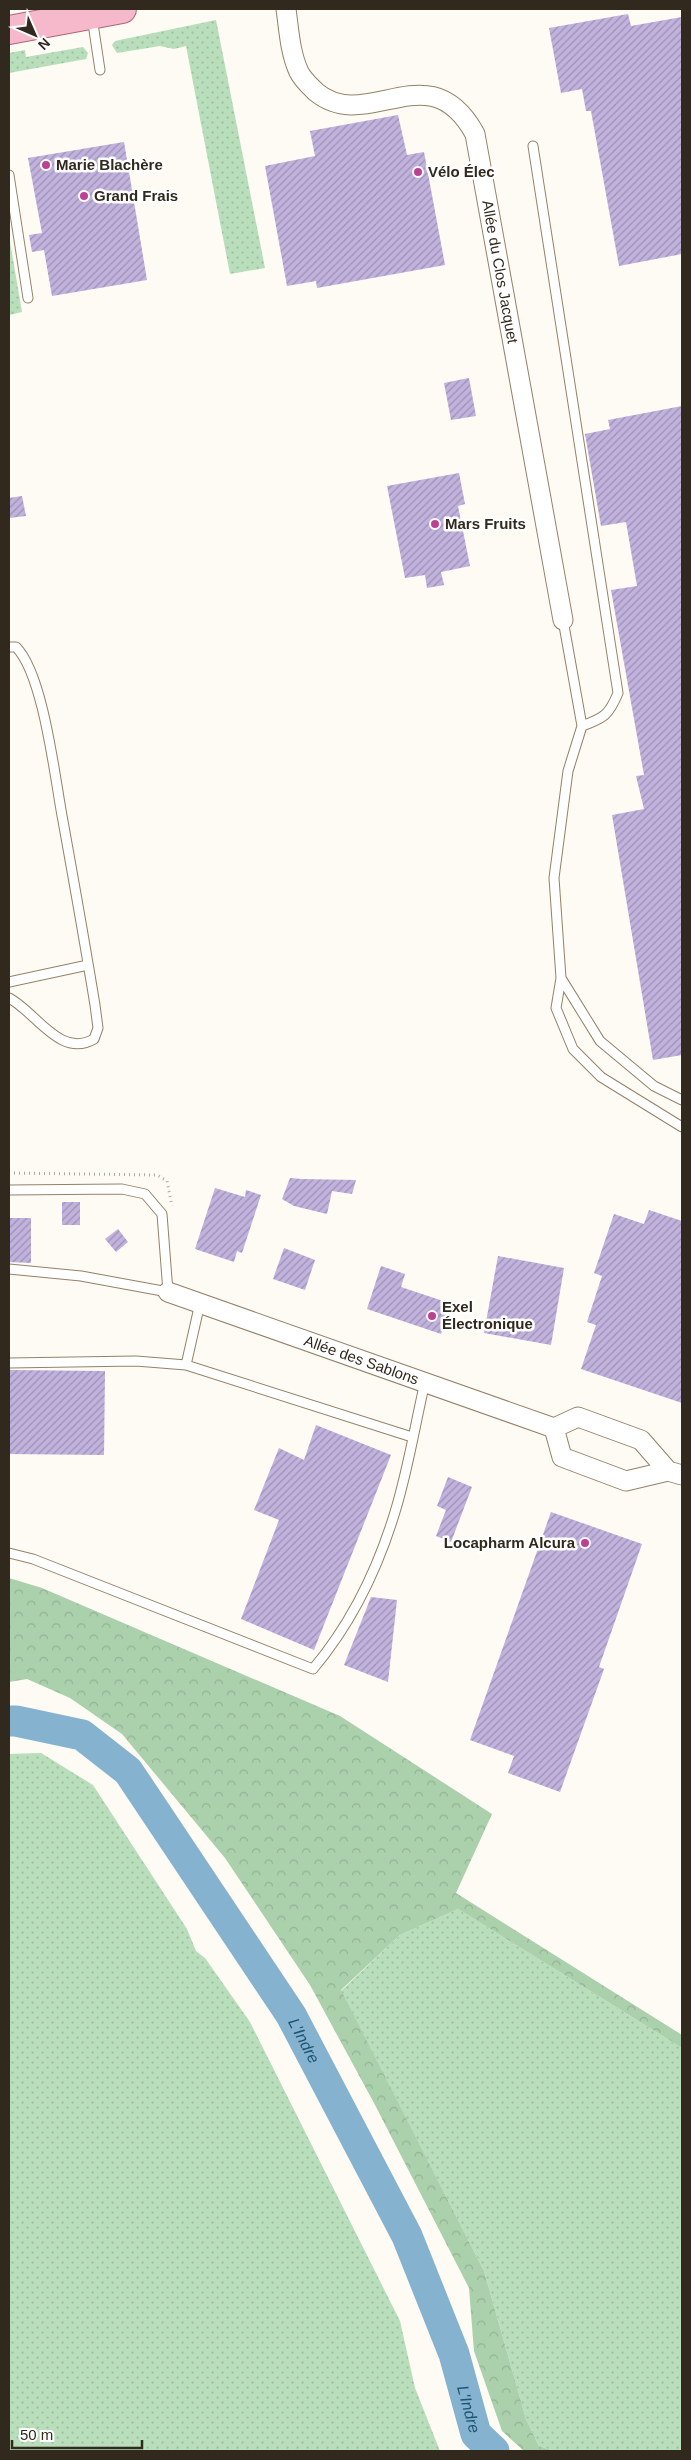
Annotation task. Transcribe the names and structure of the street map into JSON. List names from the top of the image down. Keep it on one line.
{"streets":{"street":["Allée du Clos Jacquet","Allée des Sablons"]},"water":["L'Indre"],"places":["Marie Blachère","Vélo Élec","Grand Frais","Mars Fruits","Exel Électronique","Locapharm Alcura"],"scale_bar":"50 m","north":"bottom right"}
